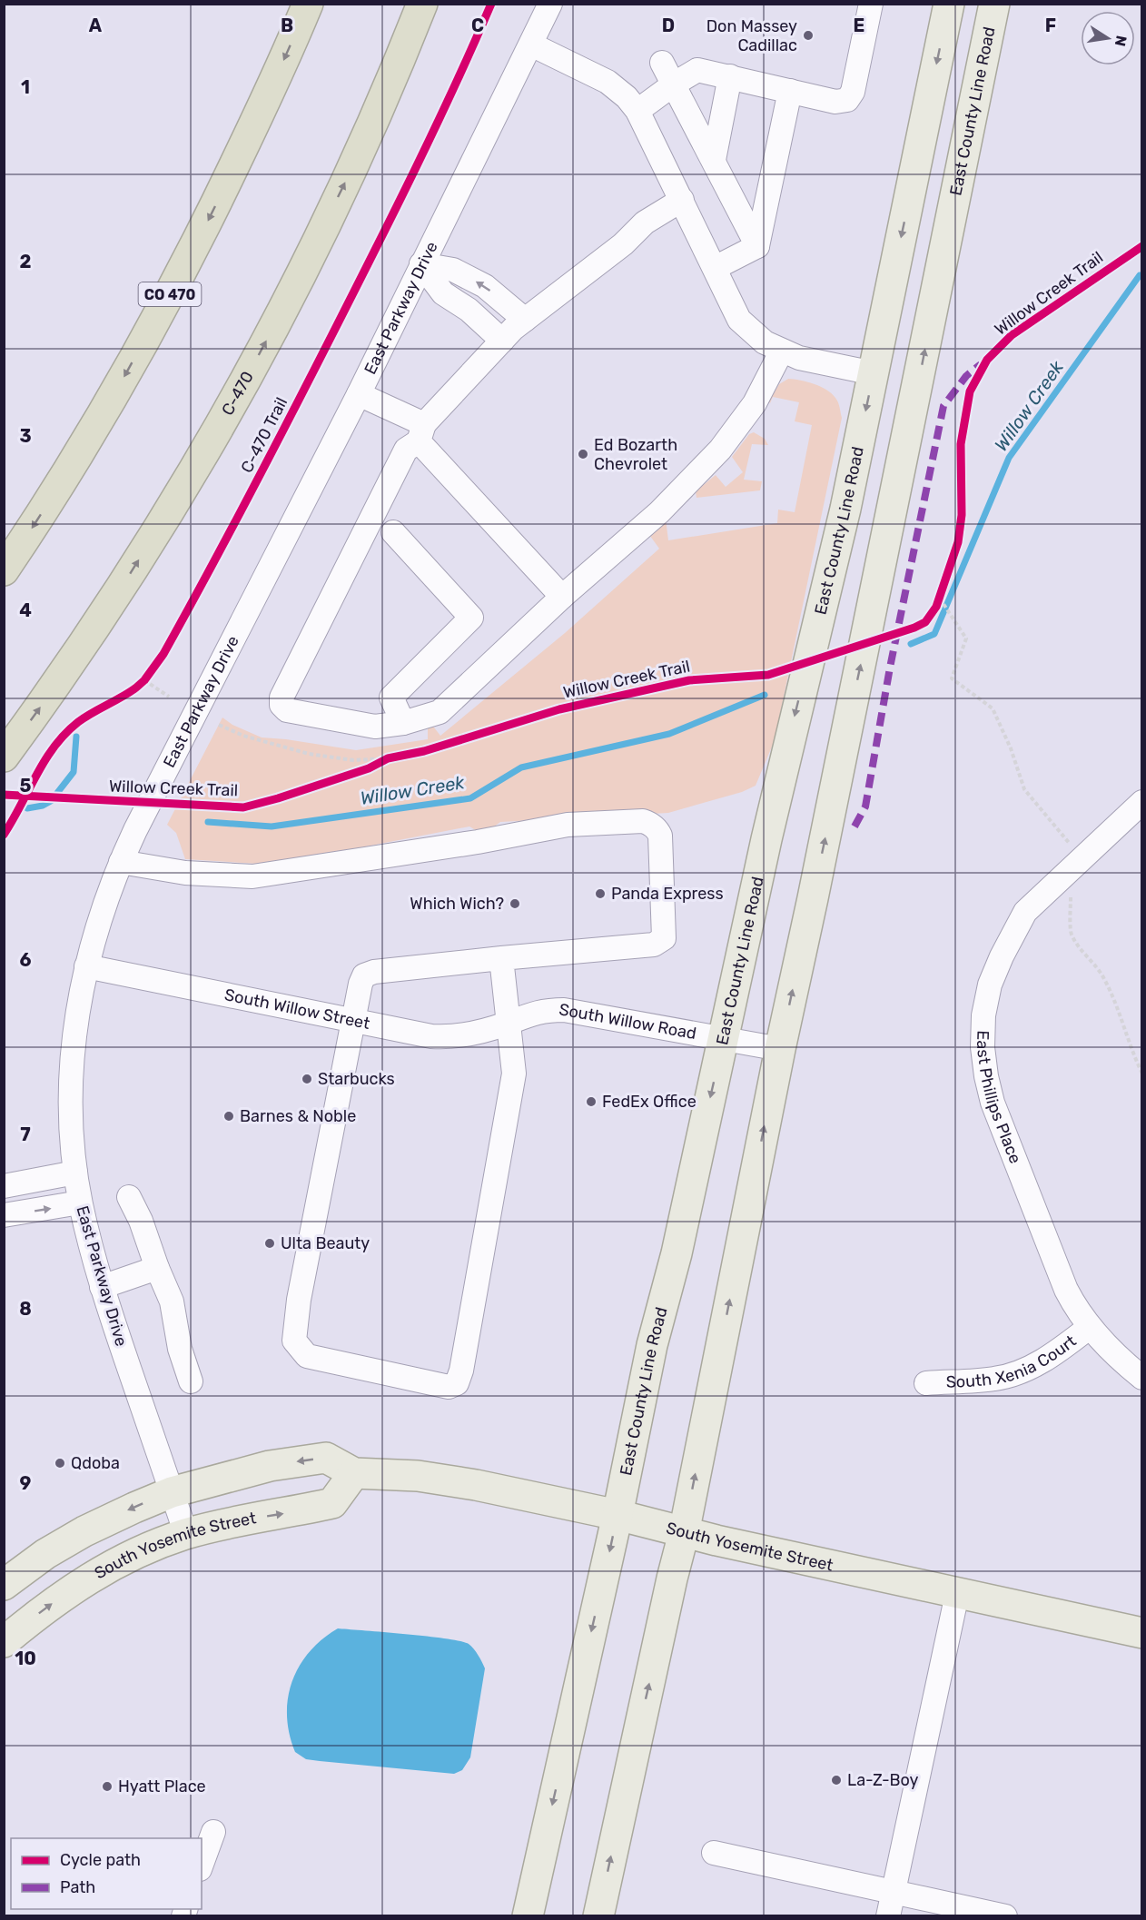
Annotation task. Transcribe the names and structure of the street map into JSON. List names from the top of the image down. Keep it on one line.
{"streets":{"highway":["CO 470","C-470"],"main road":["East County Line Road","South Yosemite Street"],"street":["East Parkway Drive","South Willow Street","South Willow Road","East Phillips Place","South Xenia Court"],"cycle path":["Willow Creek Trail","C-470 Trail"]},"crossings":[["East County Line Road","South Willow Road"],["East County Line Road","South Yosemite Street"],["East Parkway Drive","South Willow Street"],["East Parkway Drive","South Yosemite Street"],["South Willow Street","South Willow Road"],["East Phillips Place","South Xenia Court"]],"water":["Willow Creek"],"places":["Don Massey Cadillac","Ed Bozarth Chevrolet","Panda Express","Which Wich?","Starbucks","FedEx Office","Barnes & Noble","Ulta Beauty","Qdoba","La-Z-Boy","Hyatt Place"],"legend":["Cycle path","Path"],"north":"right","grid":{"columns":["A","B","C","D","E","F"],"rows":["1","2","3","4","5","6","7","8","9","10"]}}
